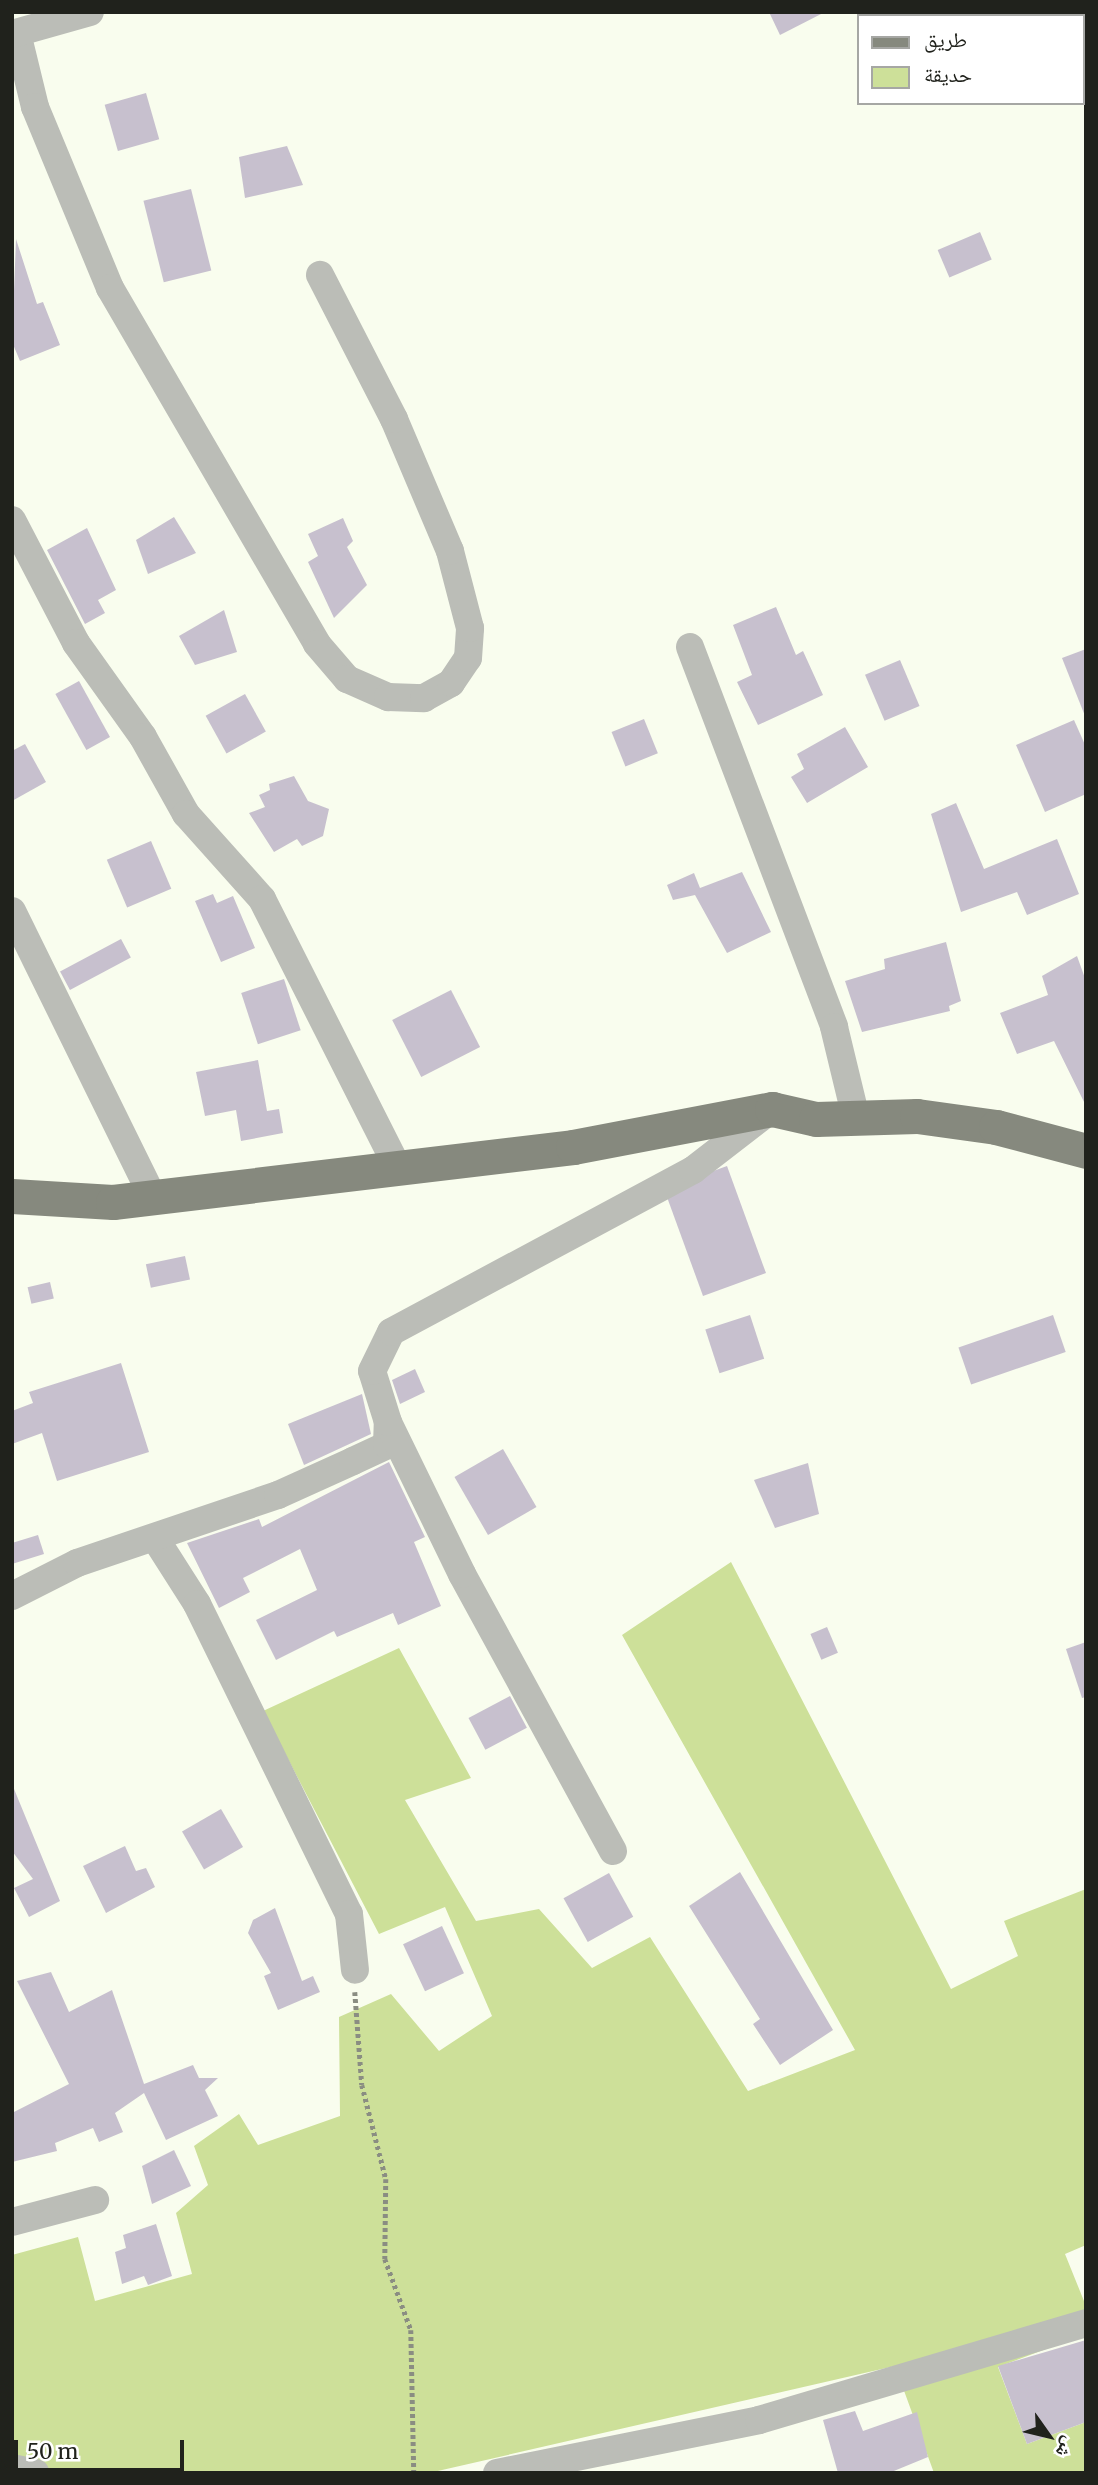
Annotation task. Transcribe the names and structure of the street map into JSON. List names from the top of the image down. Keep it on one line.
{"legend":["طريق","حديقة"],"scale_bar":"50 m","north":"bottom right"}
